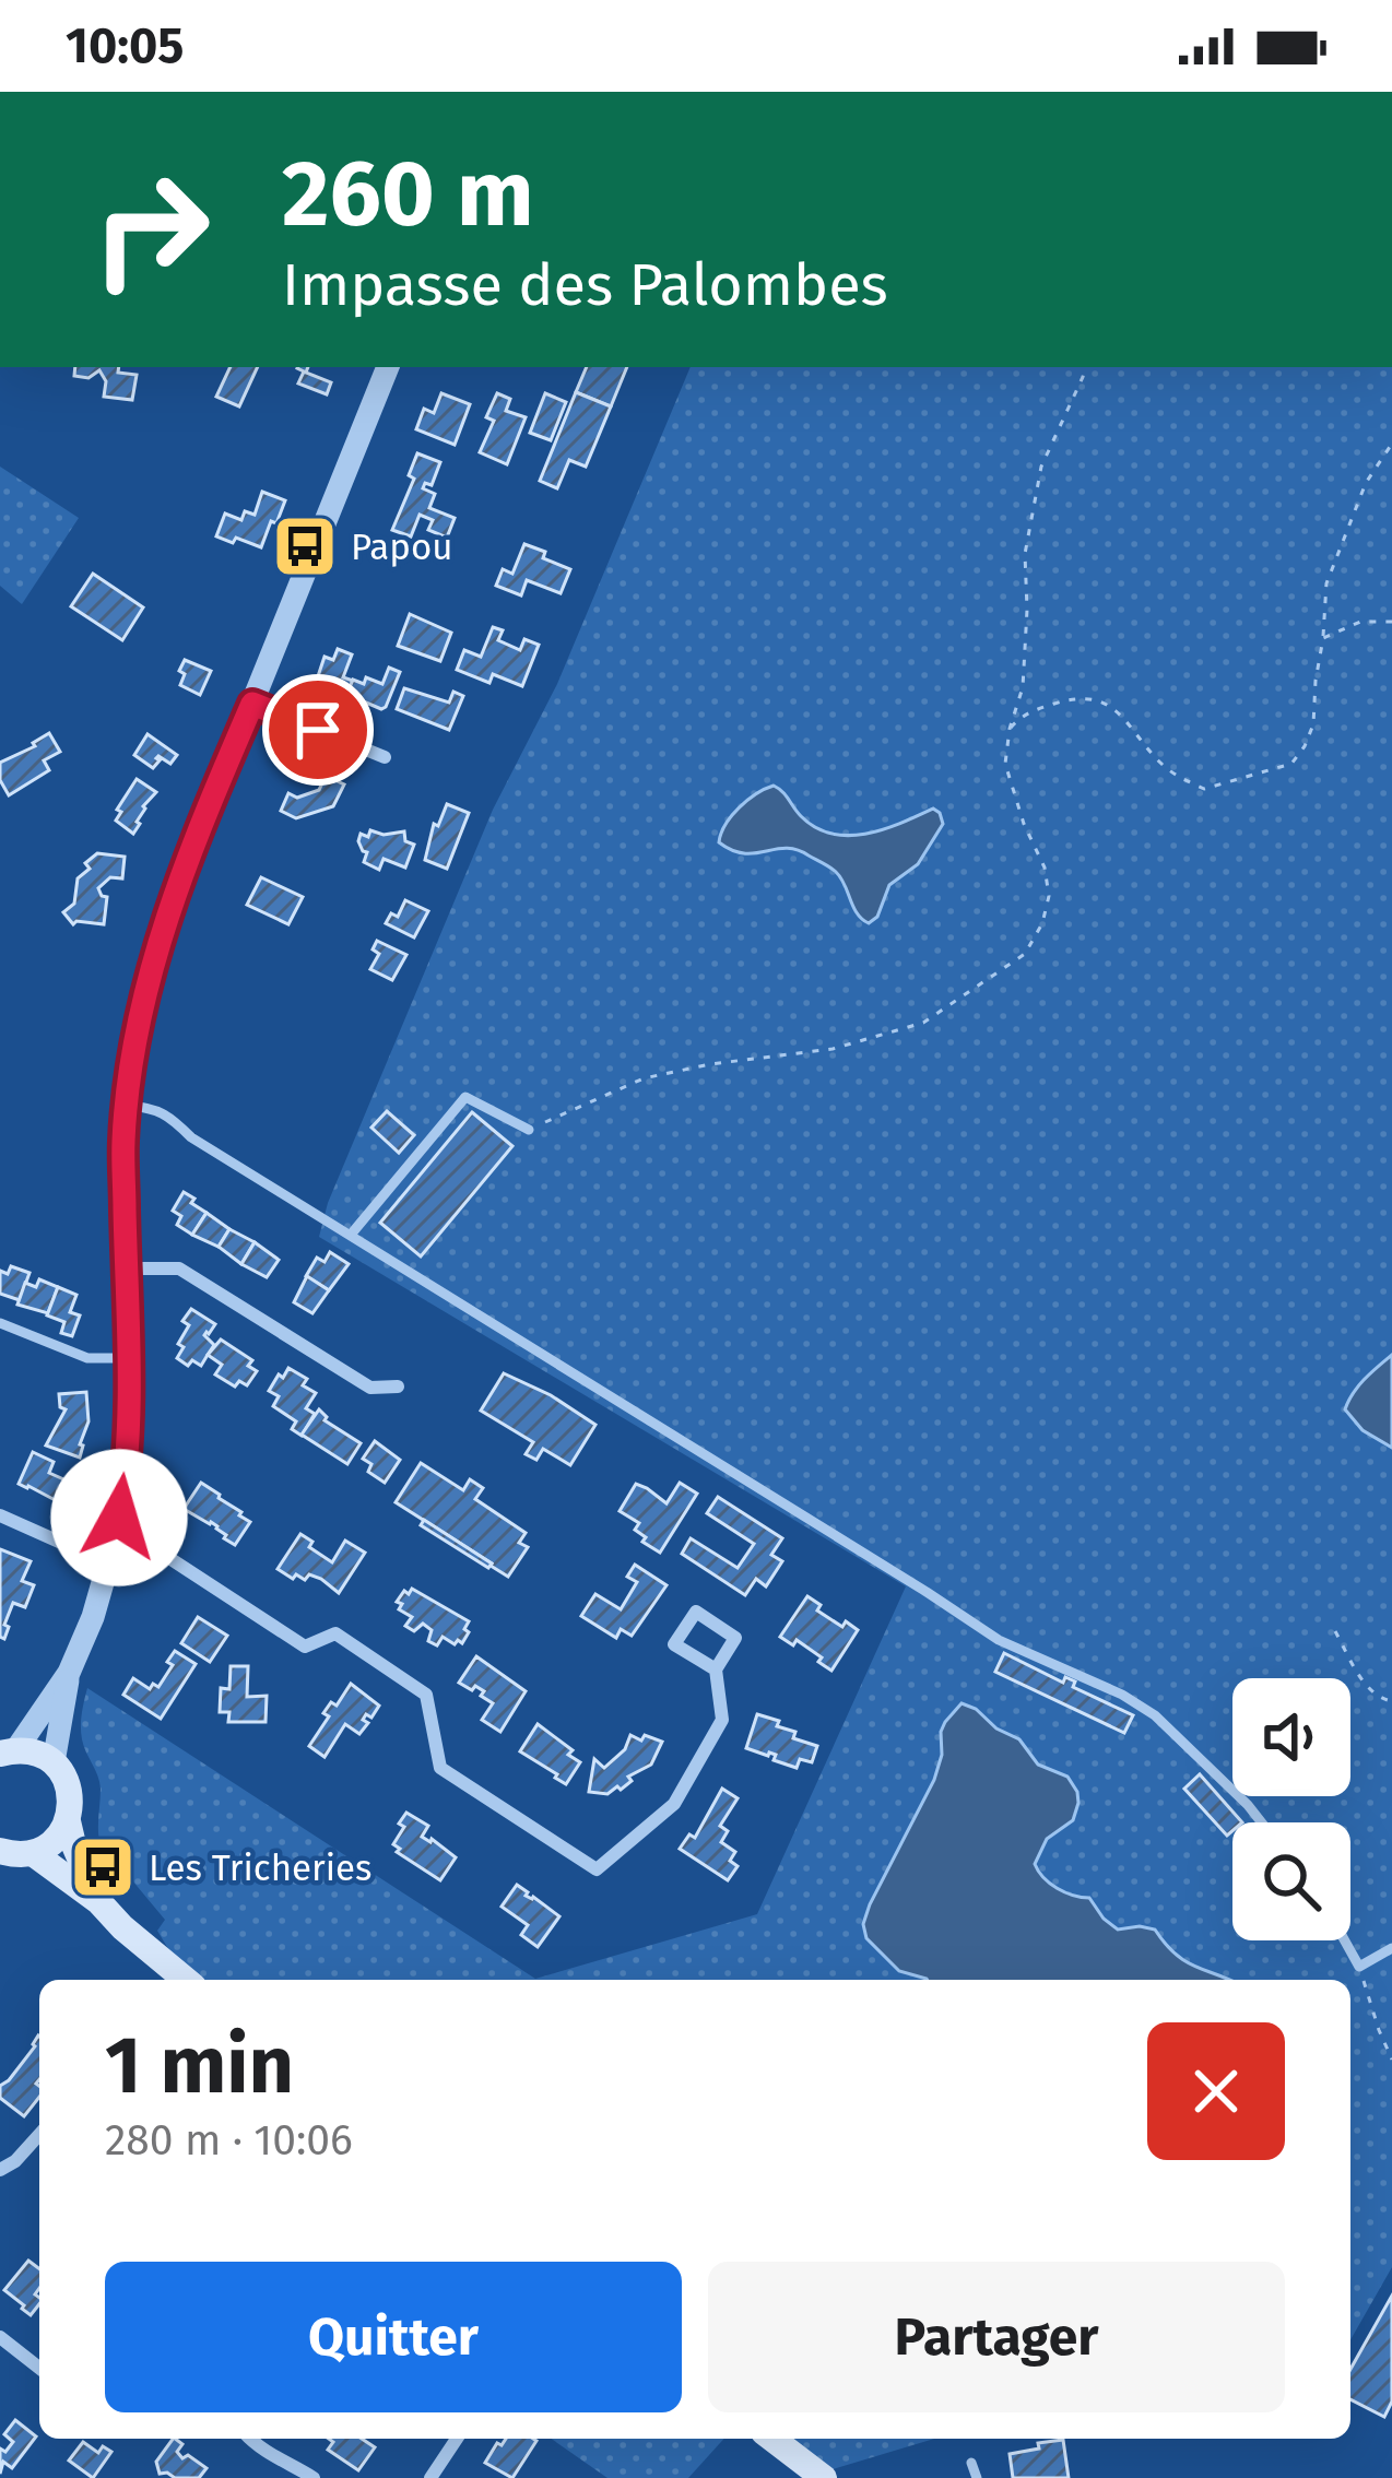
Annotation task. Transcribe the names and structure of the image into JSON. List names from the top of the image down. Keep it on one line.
{"places":{"bus stop":["Papou","Les Tricheries"]},"page":{"status":"10:05","turn":["260 m","Impasse des Palombes"],"heading":["1 min","280 m · 10:06"],"buttons":["Quitter","Partager"]}}
